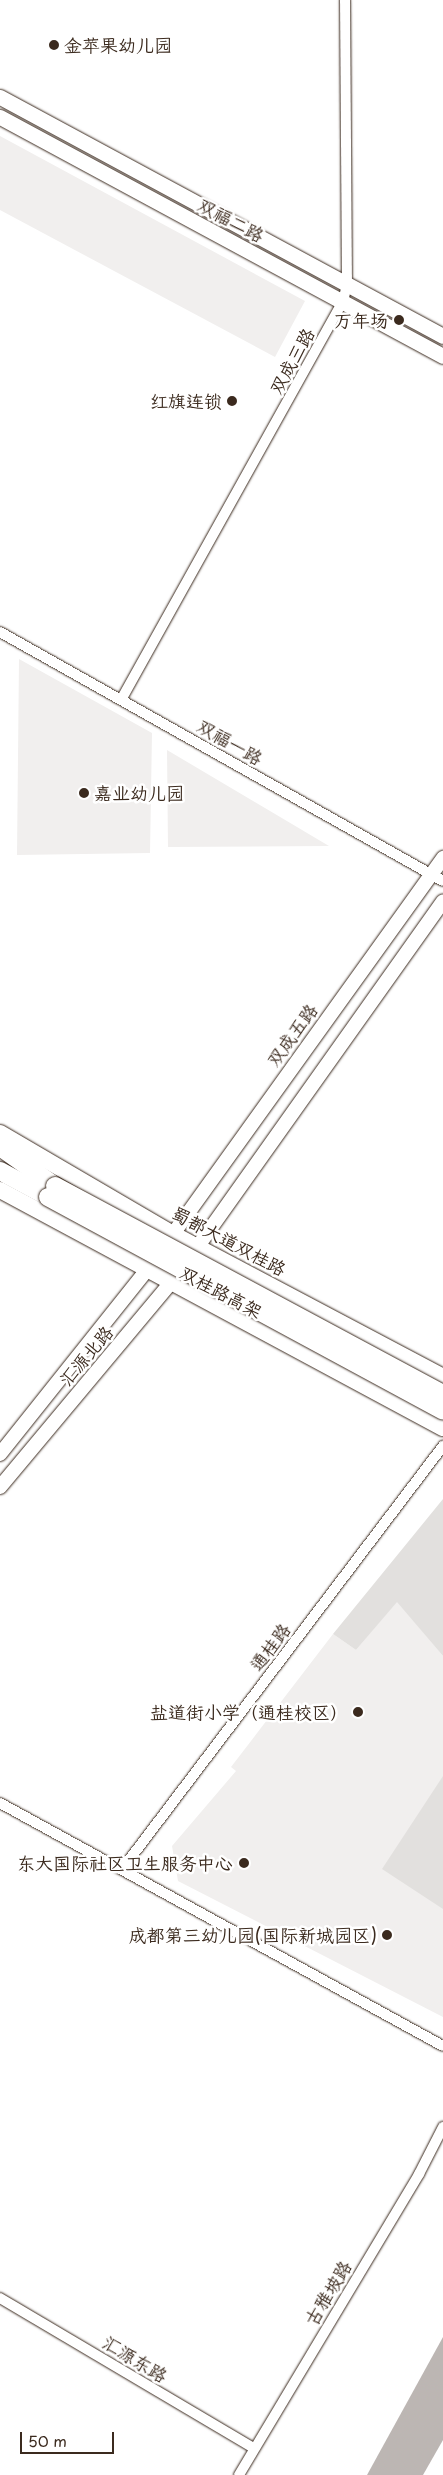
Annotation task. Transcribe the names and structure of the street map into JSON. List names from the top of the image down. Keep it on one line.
{"streets":{"highway":["双桂路高架"],"main road":["双福二路","蜀都大道双桂路"],"street":["双成三路","双福一路","双成五路","汇源北路","通桂路","古雅坡路","汇源东路"]},"crossings":[["双福二路","双成三路"],["双成三路","双福一路"],["双福一路","双成五路"],["双成五路","蜀都大道双桂路"],["双成五路","汇源北路"],["蜀都大道双桂路","汇源北路"],["古雅坡路","汇源东路"]],"places":["金苹果幼儿园","万年场","红旗连锁","嘉业幼儿园","盐道街小学（通桂校区）","东大国际社区卫生服务中心","成都第三幼儿园(国际新城园区)"],"scale_bar":"50 m"}
